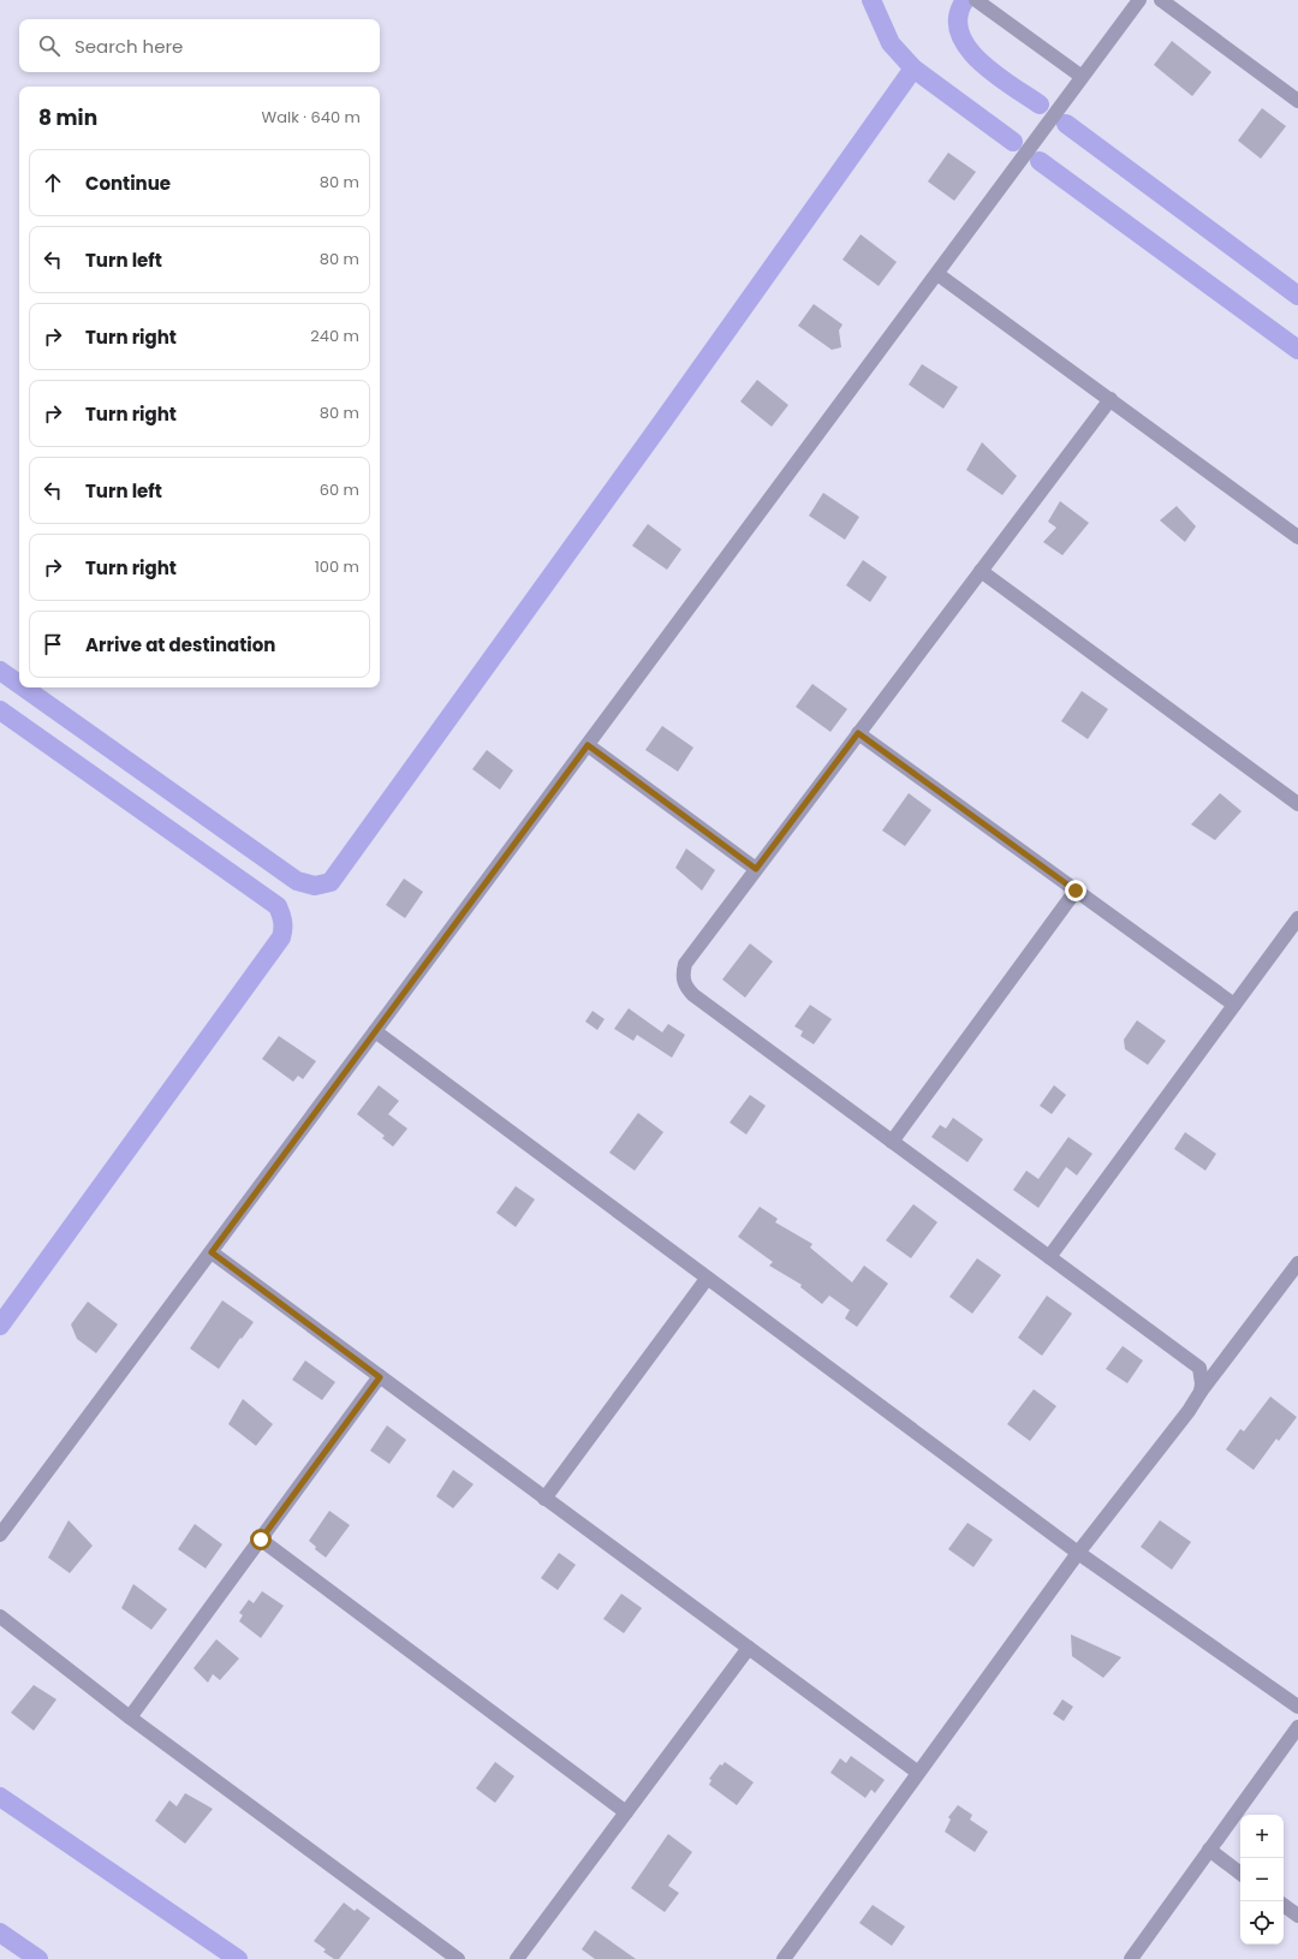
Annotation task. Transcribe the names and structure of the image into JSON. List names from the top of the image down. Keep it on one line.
{"page":{"search":"Search here","heading":["8 min","Walk · 640 m"],"list":[["Continue","80 m"],["Turn left","80 m"],["Turn right","240 m"],["Turn right","80 m"],["Turn left","60 m"],["Turn right","100 m"],"Arrive at destination"],"map_buttons":["+","−"]}}
